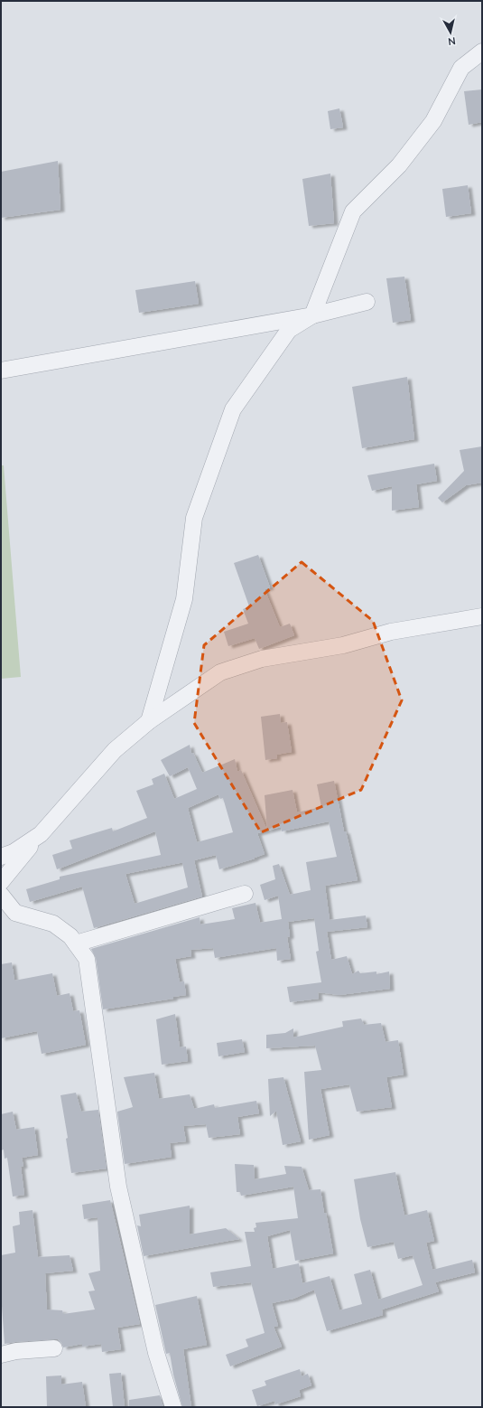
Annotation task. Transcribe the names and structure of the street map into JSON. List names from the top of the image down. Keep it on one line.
{"north":"bottom"}
